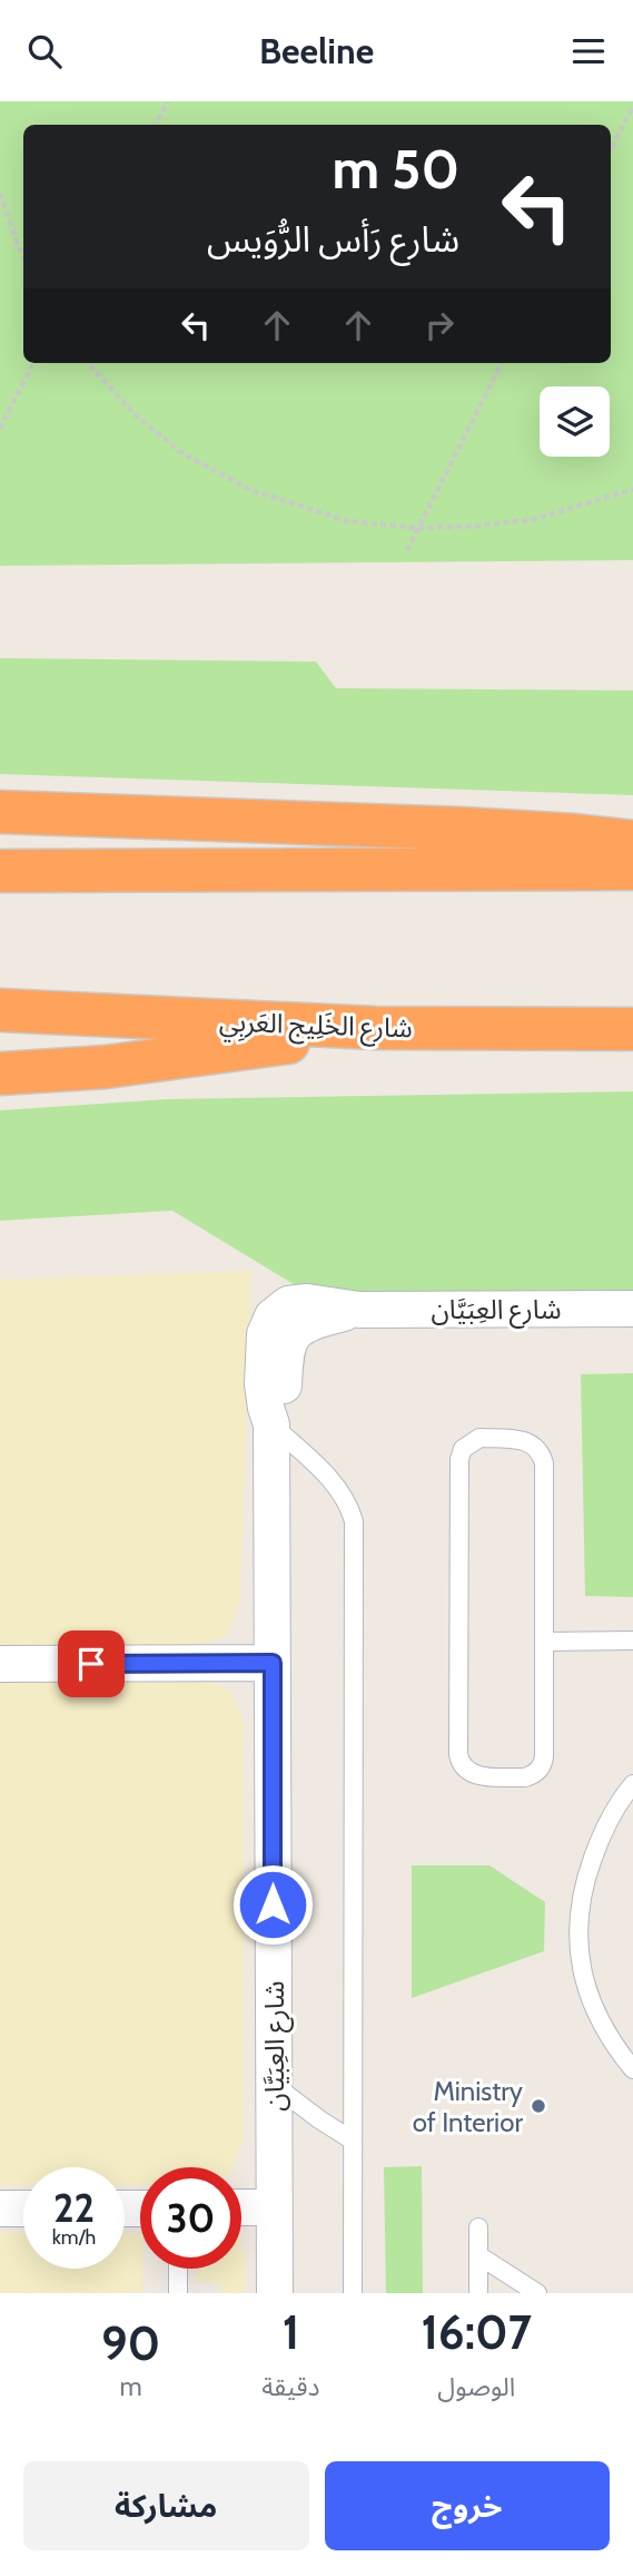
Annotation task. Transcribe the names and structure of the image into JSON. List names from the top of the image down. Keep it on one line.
{"streets":{"highway":["شارع الخَلِيج العَربِي"],"street":["شارع العِبَيَّان"]},"places":["Ministry of Interior"],"page":{"header":"Beeline","turn":["50 m","شارع رَأس الرُّوَيس"],"speed":"22 km/h","limit":"30","eta":["16:07","الوصول","1","دقيقة","90","m"],"buttons":["خروج","مشاركة"]}}
